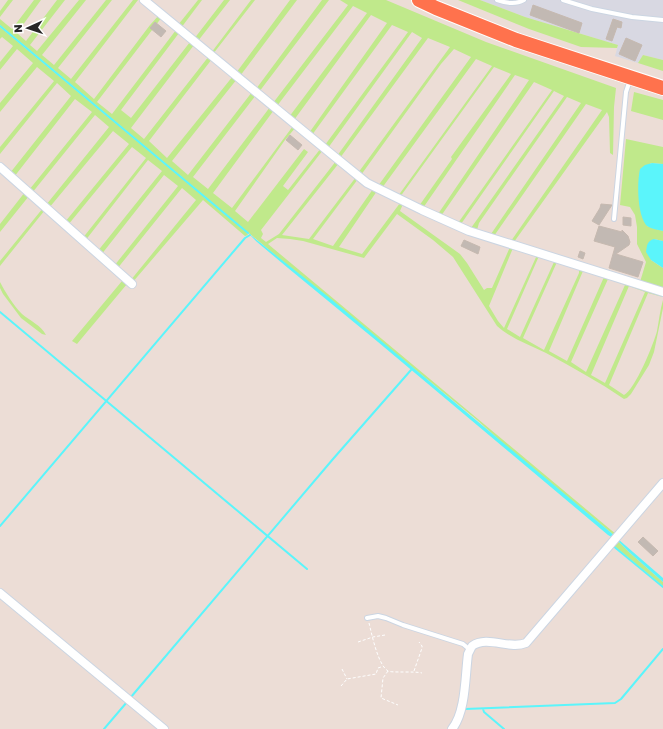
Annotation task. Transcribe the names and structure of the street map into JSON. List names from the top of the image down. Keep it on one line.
{"north":"left"}
